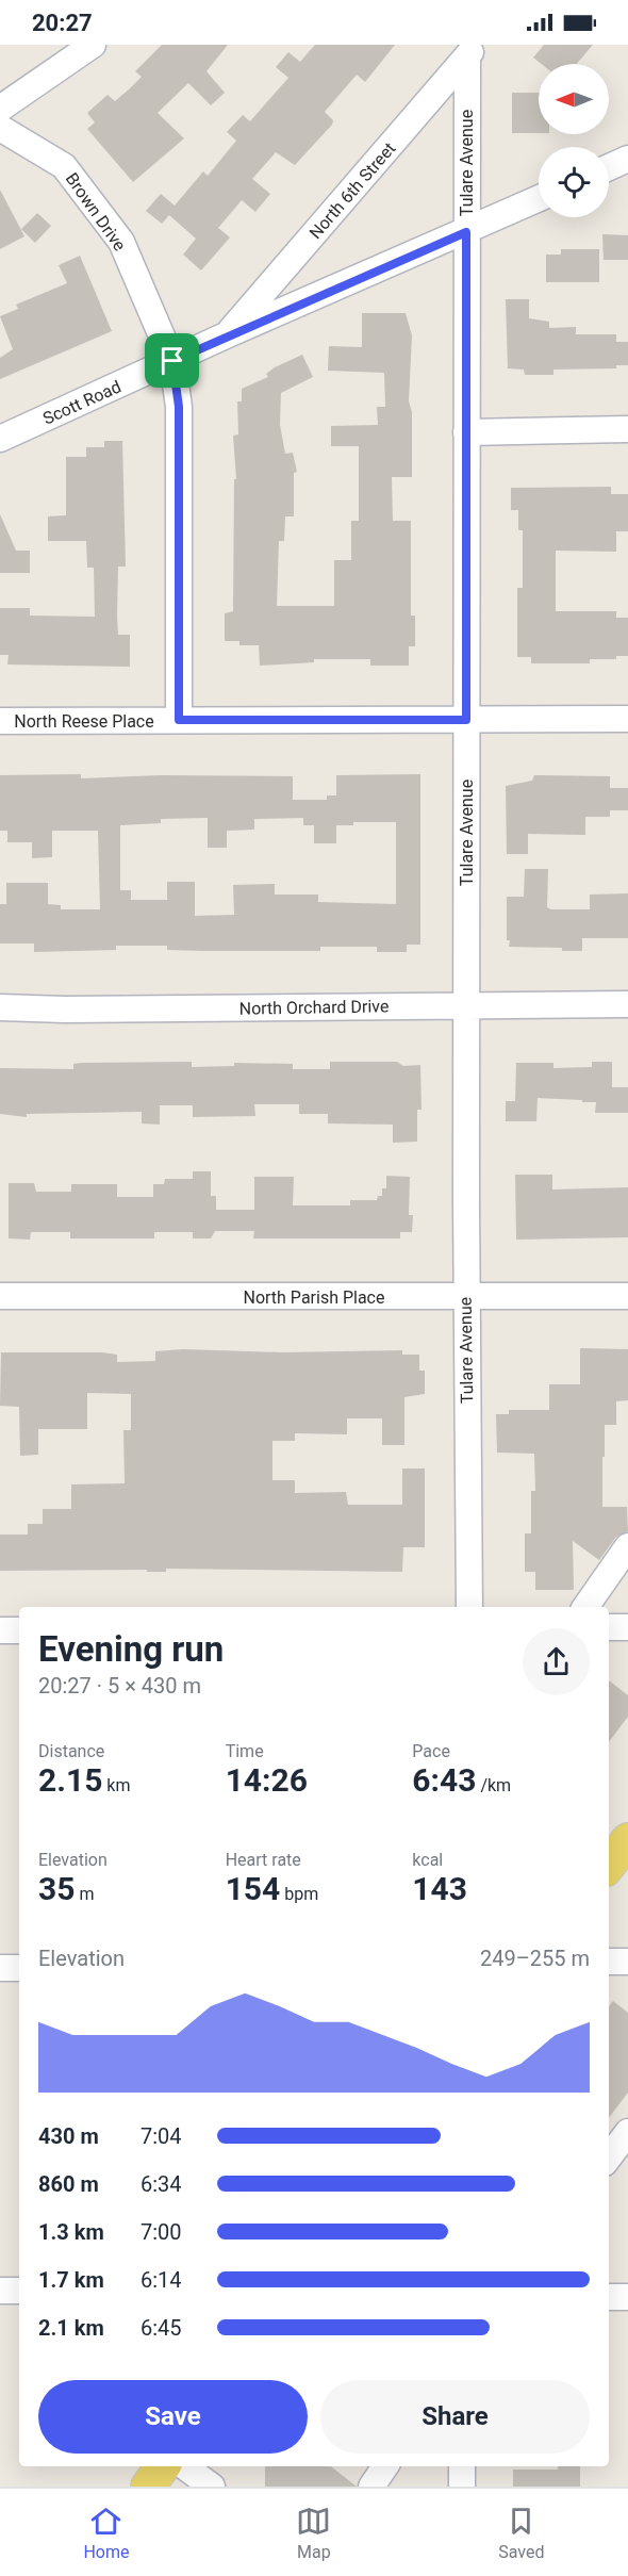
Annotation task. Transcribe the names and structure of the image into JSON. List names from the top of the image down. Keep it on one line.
{"streets":{"street":["Tulare Avenue","North 6th Street","Brown Drive","Scott Road","North Reese Place","North Orchard Drive","North Parish Place"]},"crossings":[["Tulare Avenue","North 6th Street"],["Tulare Avenue","Scott Road"],["Tulare Avenue","North Reese Place"],["Tulare Avenue","North Orchard Drive"],["Tulare Avenue","North Parish Place"],["North 6th Street","Scott Road"],["Brown Drive","Scott Road"]],"north":"left","page":{"status":"20:27","heading":["Evening run","20:27 · 5 × 430 m"],"stats":[["Distance","2.15 km"],["Time","14:26"],["Pace","6:43 /km"],["Elevation","35 m"],["Heart rate","154 bpm"],["kcal","143"]],"chart":["Elevation","249–255 m"],"list":[{"name":"430 m","note":"7:04"},{"name":"860 m","note":"6:34"},{"name":"1.3 km","note":"7:00"},{"name":"1.7 km","note":"6:14"},{"name":"2.1 km","note":"6:45"}],"buttons":["Save","Share"],"tabs":["Home","Map","Saved"]}}
